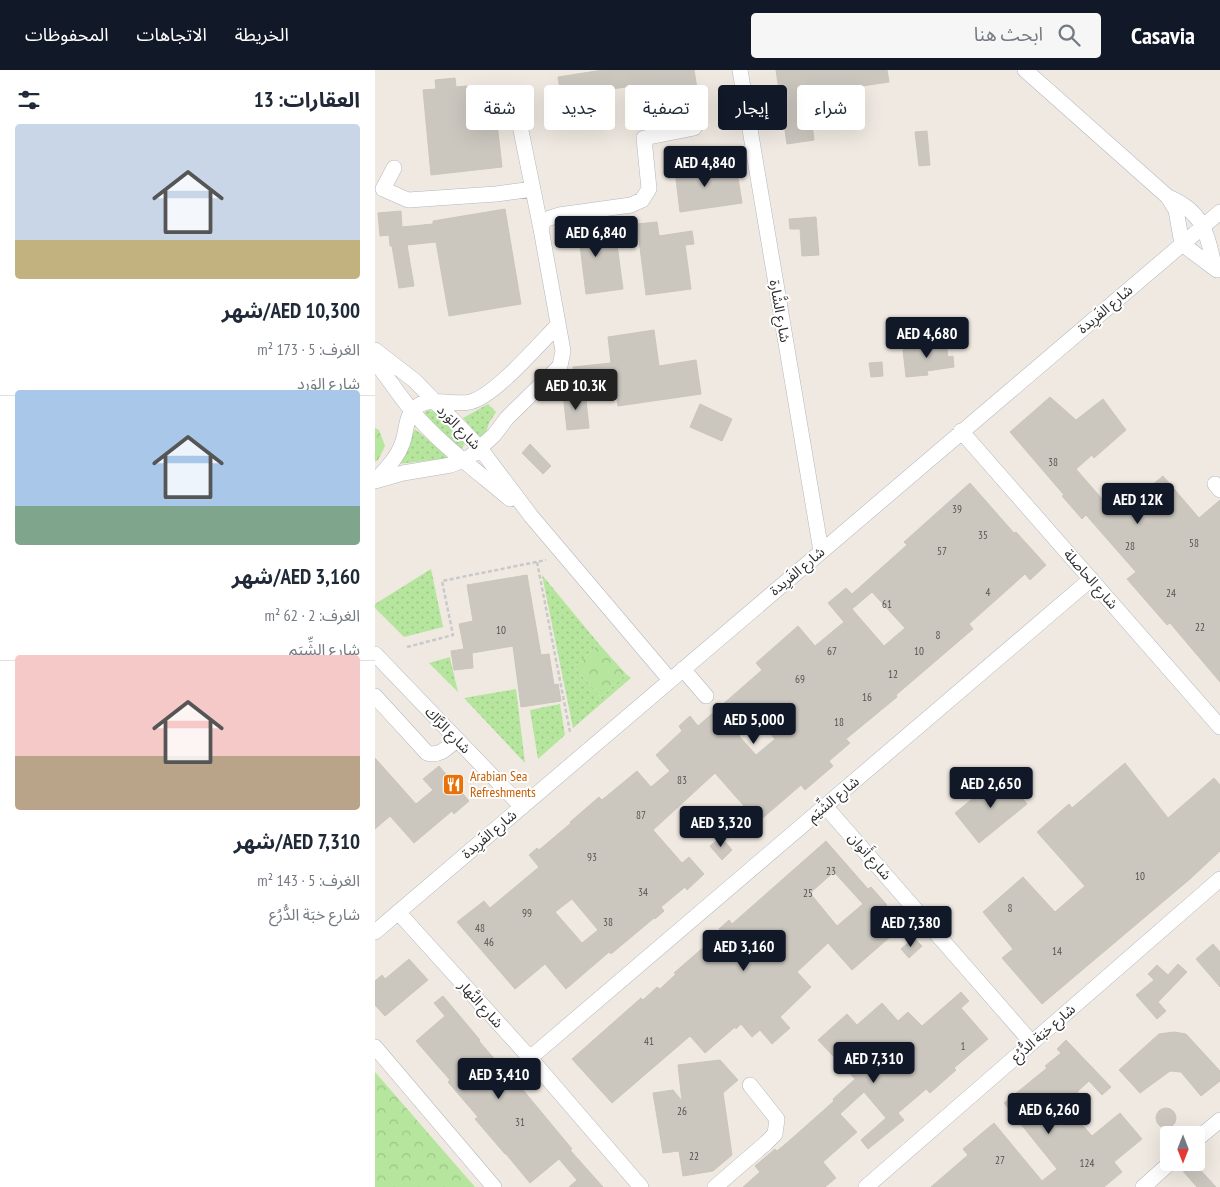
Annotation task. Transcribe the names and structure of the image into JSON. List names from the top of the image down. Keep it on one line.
{"streets":{"street":["شارع الفَرِيدة","شارع الشَّارة","شارع الوَرد","شارع الحاصلة","شارع الرَّاك","شارع الشِّيَم","شارع أَنوان","شارع النَّهار","شارع خبَة الدُّرُع"]},"crossings":[["شارع الفَرِيدة","شارع الشَّارة"],["شارع الفَرِيدة","شارع الوَرد"],["شارع الفَرِيدة","شارع الحاصلة"],["شارع الفَرِيدة","شارع الرَّاك"],["شارع الفَرِيدة","شارع النَّهار"],["شارع الحاصلة","شارع الشِّيَم"],["شارع الشِّيَم","شارع أَنوان"],["شارع الشِّيَم","شارع النَّهار"],["شارع أَنوان","شارع خبَة الدُّرُع"]],"places":{"restaurant":["Arabian Sea Refreshments"]},"house_numbers":["38","39","35","58","28","57","4","24","61","22","10","8","67","10","12","69","16","18","83","87","93","23","10","34","25","8","99","38","48","46","14","41","1","26","31","22","27","124"],"north":"bottom","page":{"header":"Casavia","search":"ابحث هنا","nav":["الخريطة","الاتجاهات","المحفوظات"],"heading":"العقارات: 13","chip":["شراء","إيجار","تصفية","جديد","شقة"],"list":[{"name":"AED 10,300/شهر","note":"الغرف: 5 · 173 m² · شارع الوَرد"},{"name":"AED 3,160/شهر","note":"الغرف: 2 · 62 m² · شارع الشِّيَم"},{"name":"AED 7,310/شهر","note":"الغرف: 5 · 143 m² · شارع خبَة الدُّرُع"}],"price":["AED 4,840","AED 6,840","AED 4,680","AED 10.3K","AED 12K","AED 5,000","AED 2,650","AED 3,320","AED 7,380","AED 3,160","AED 7,310","AED 3,410","AED 6,260"]}}
